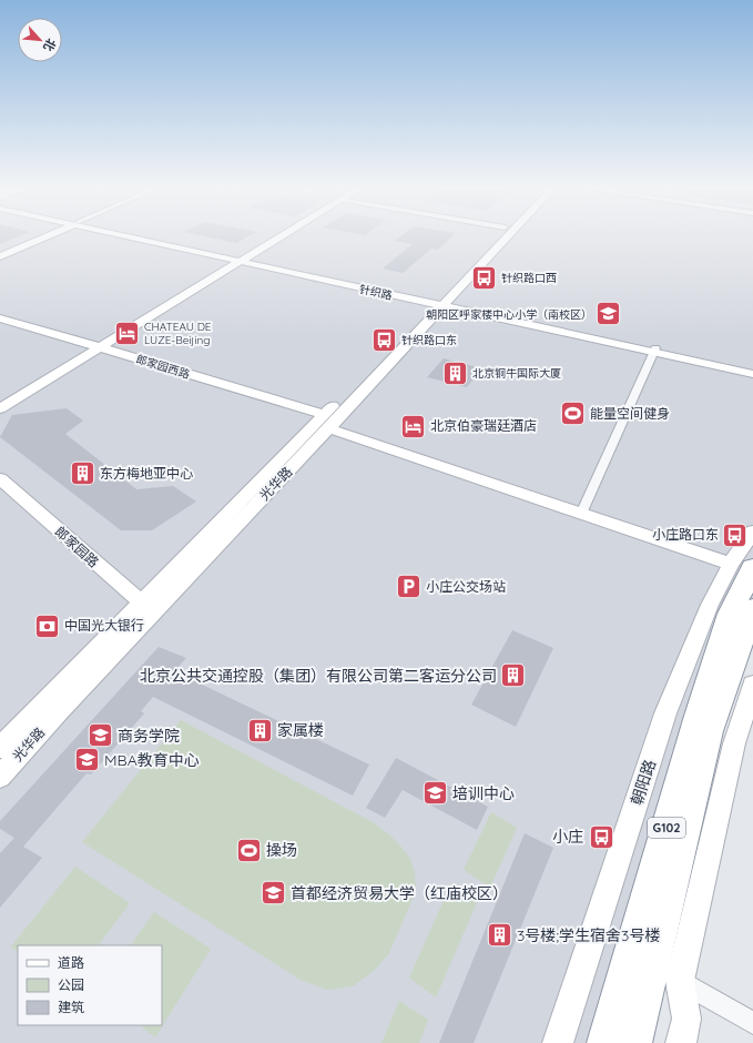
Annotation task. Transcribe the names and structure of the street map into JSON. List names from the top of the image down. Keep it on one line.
{"streets":{"highway":["朝阳路","G102"],"main road":["针织路","郎家园西路","光华路","郎家园路"]},"crossings":[["针织路","光华路"],["郎家园西路","光华路"],["郎家园西路","朝阳路"],["光华路","郎家园路"]],"places":{"bus stop":["针织路口西","针织路口东","小庄路口东","小庄"],"school or university":["朝阳区呼家楼中心小学（南校区）","商务学院","MBA教育中心","培训中心","首都经济贸易大学（红庙校区）"],"hotel":["CHATEAU DE LUZE-Beijing","北京伯豪瑞廷酒店"],"building":["北京铜牛国际大厦","东方梅地亚中心","北京公共交通控股（集团）有限公司第二客运分公司","家属楼","3号楼;学生宿舍3号楼"],"sports":["能量空间健身","操场"],"parking":["小庄公交场站"],"bank":["中国光大银行"]},"legend":["道路","公园","建筑"],"north":"bottom right"}
